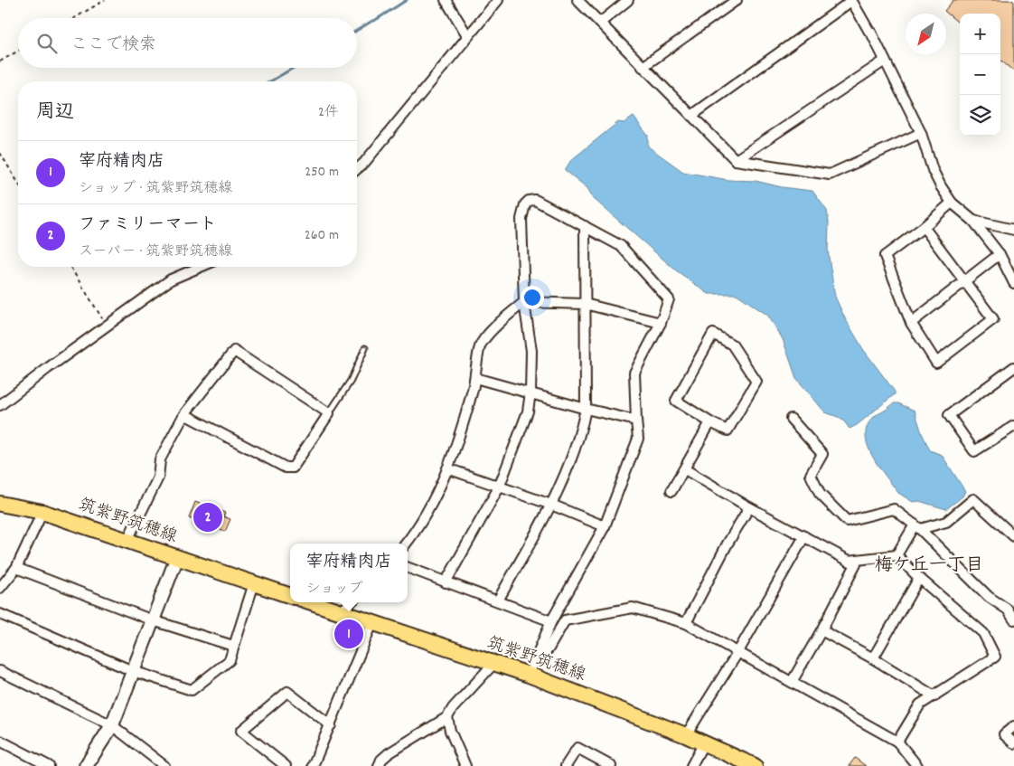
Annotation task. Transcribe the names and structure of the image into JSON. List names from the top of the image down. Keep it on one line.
{"streets":{"main road":["筑紫野筑穂線"]},"districts":["梅ケ丘一丁目"],"north":"bottom left","page":{"map_buttons":["+","−"],"search":"ここで検索","heading":["周辺","2件"],"list":[{"mark":"1","name":"宰府精肉店","note":"ショップ · 筑紫野筑穂線","value":"250 m"},{"mark":"2","name":"ファミリーマート","note":"スーパー · 筑紫野筑穂線","value":"260 m"}],"pins":["2","1"],"popup":["宰府精肉店","ショップ"]}}
